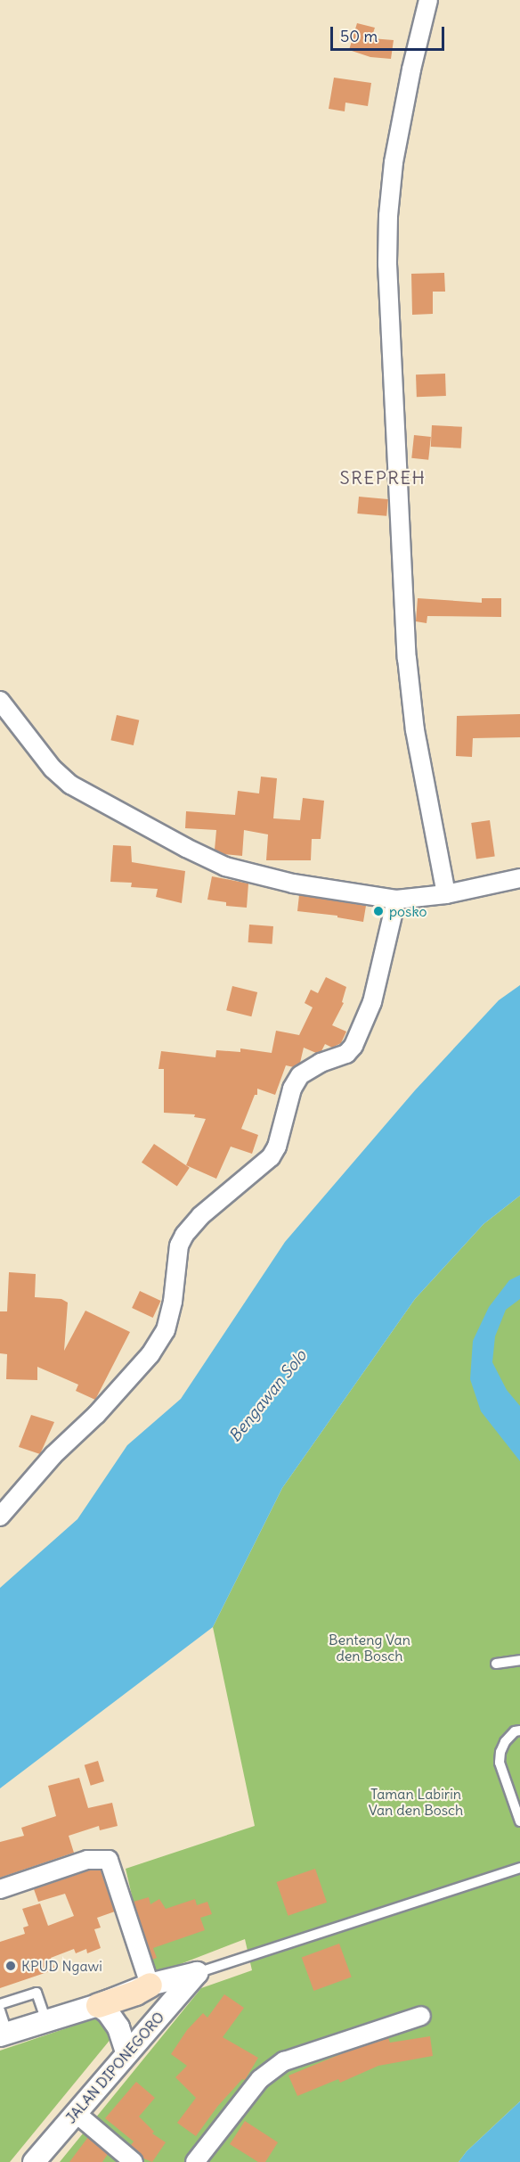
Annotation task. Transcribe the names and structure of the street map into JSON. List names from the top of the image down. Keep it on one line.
{"streets":{"street":["JALAN DIPONEGORO"]},"districts":["SREPREH"],"water":["Bengawan Solo"],"parks":["Benteng Van den Bosch","Taman Labirin Van den Bosch"],"places":["posko","KPUD Ngawi"],"scale_bar":"50 m"}
